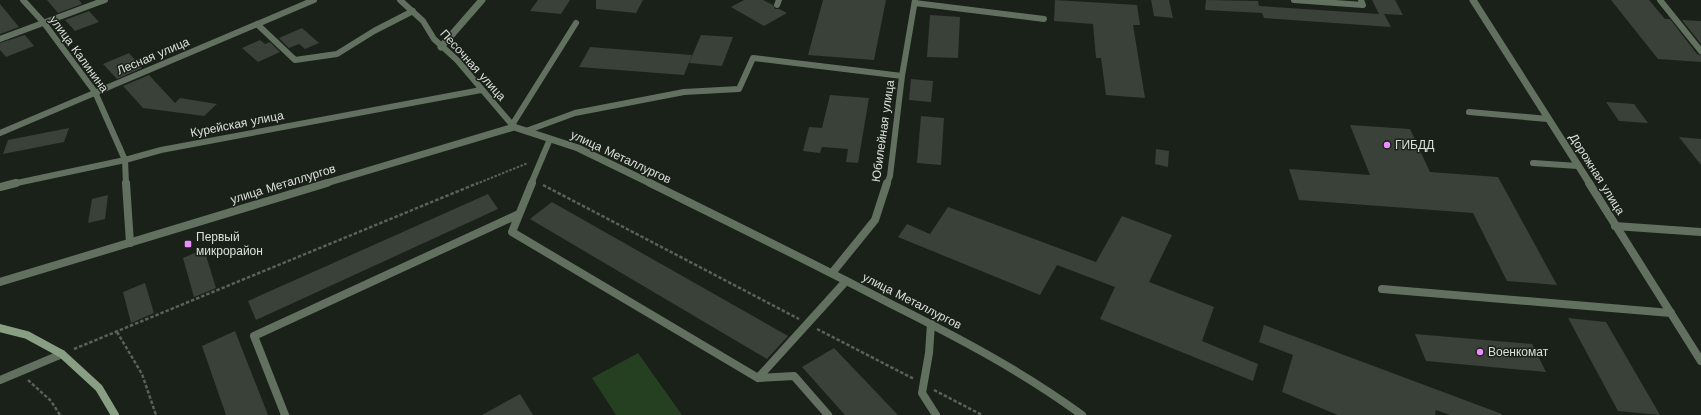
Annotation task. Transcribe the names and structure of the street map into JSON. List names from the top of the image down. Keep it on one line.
{"streets":{"street":["улица Металлургов","Дорожная улица"],"lane":["улица Калинина","Лесная улица","Песочная улица","Курейская улица","Юбилейная улица"]},"crossings":[["улица Калинина","Лесная улица"],["улица Калинина","Курейская улица"],["улица Калинина","улица Металлургов"],["Песочная улица","Курейская улица"],["Песочная улица","улица Металлургов"],["Юбилейная улица","улица Металлургов"]],"places":{"other":["ГИБДД","Военкомат"],"transit":["Первый микрорайон"]}}
